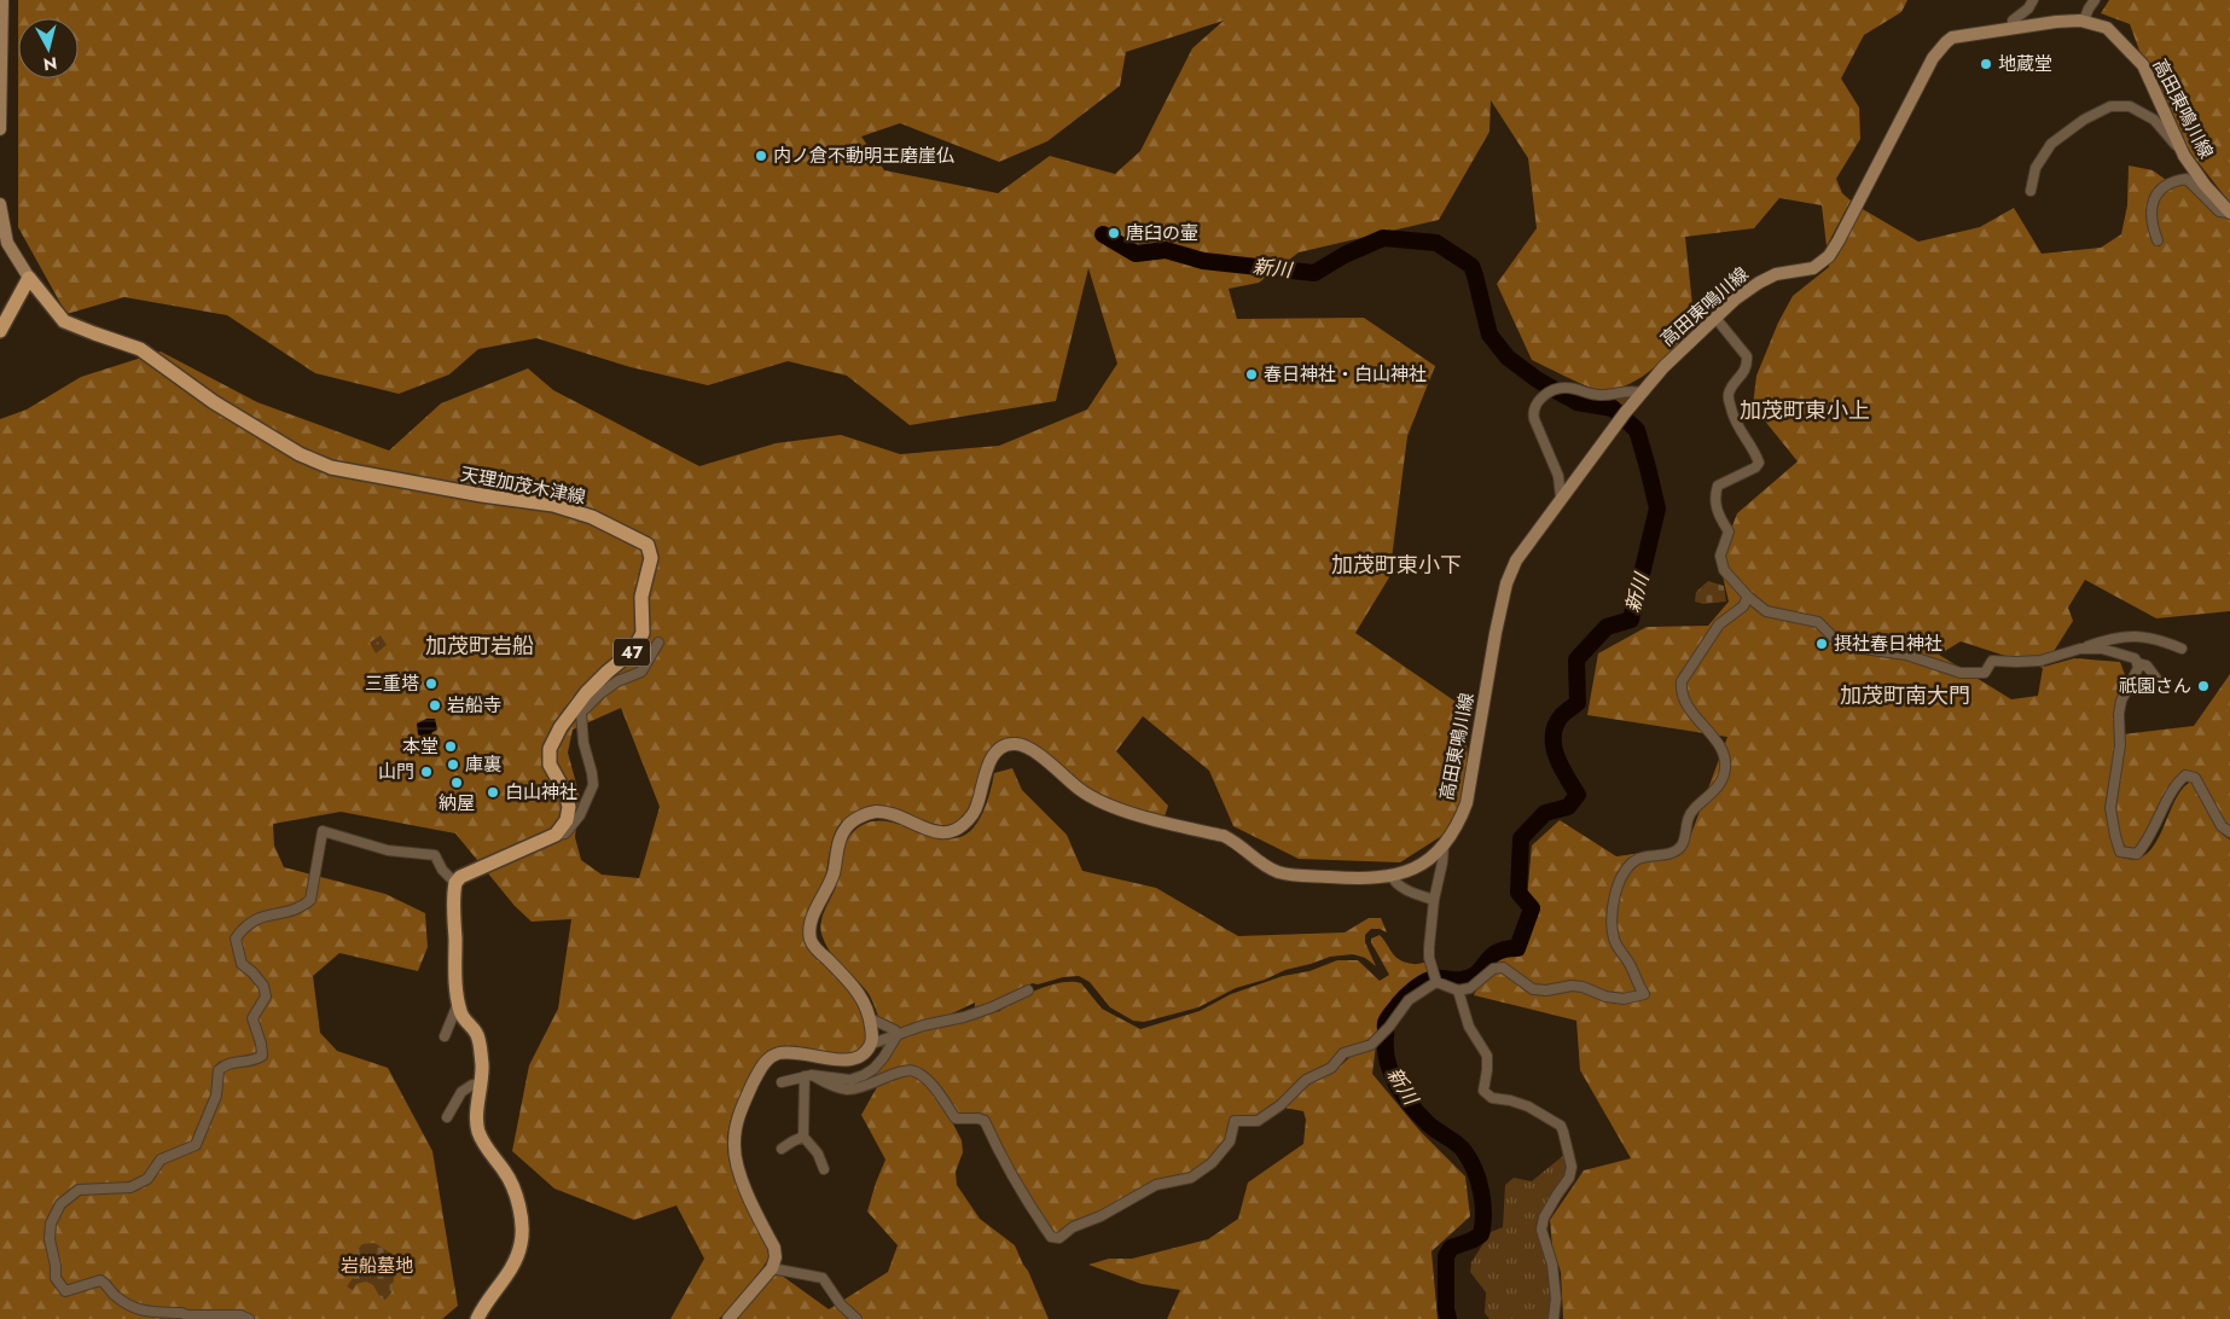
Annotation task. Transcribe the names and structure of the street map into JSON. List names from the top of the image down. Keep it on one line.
{"streets":{"main road":["高田東鳴川線","天理加茂木津線","47"]},"districts":["加茂町東小上","加茂町東小下","加茂町岩船","加茂町南大門"],"water":["新川"],"parks":["岩船墓地"],"places":["地蔵堂","内ノ倉不動明王磨崖仏","唐臼の壷","春日神社・白山神社","摂社春日神社","三重塔","祇園さん","岩船寺","本堂","庫裏","山門","納屋","白山神社"],"north":"bottom"}
